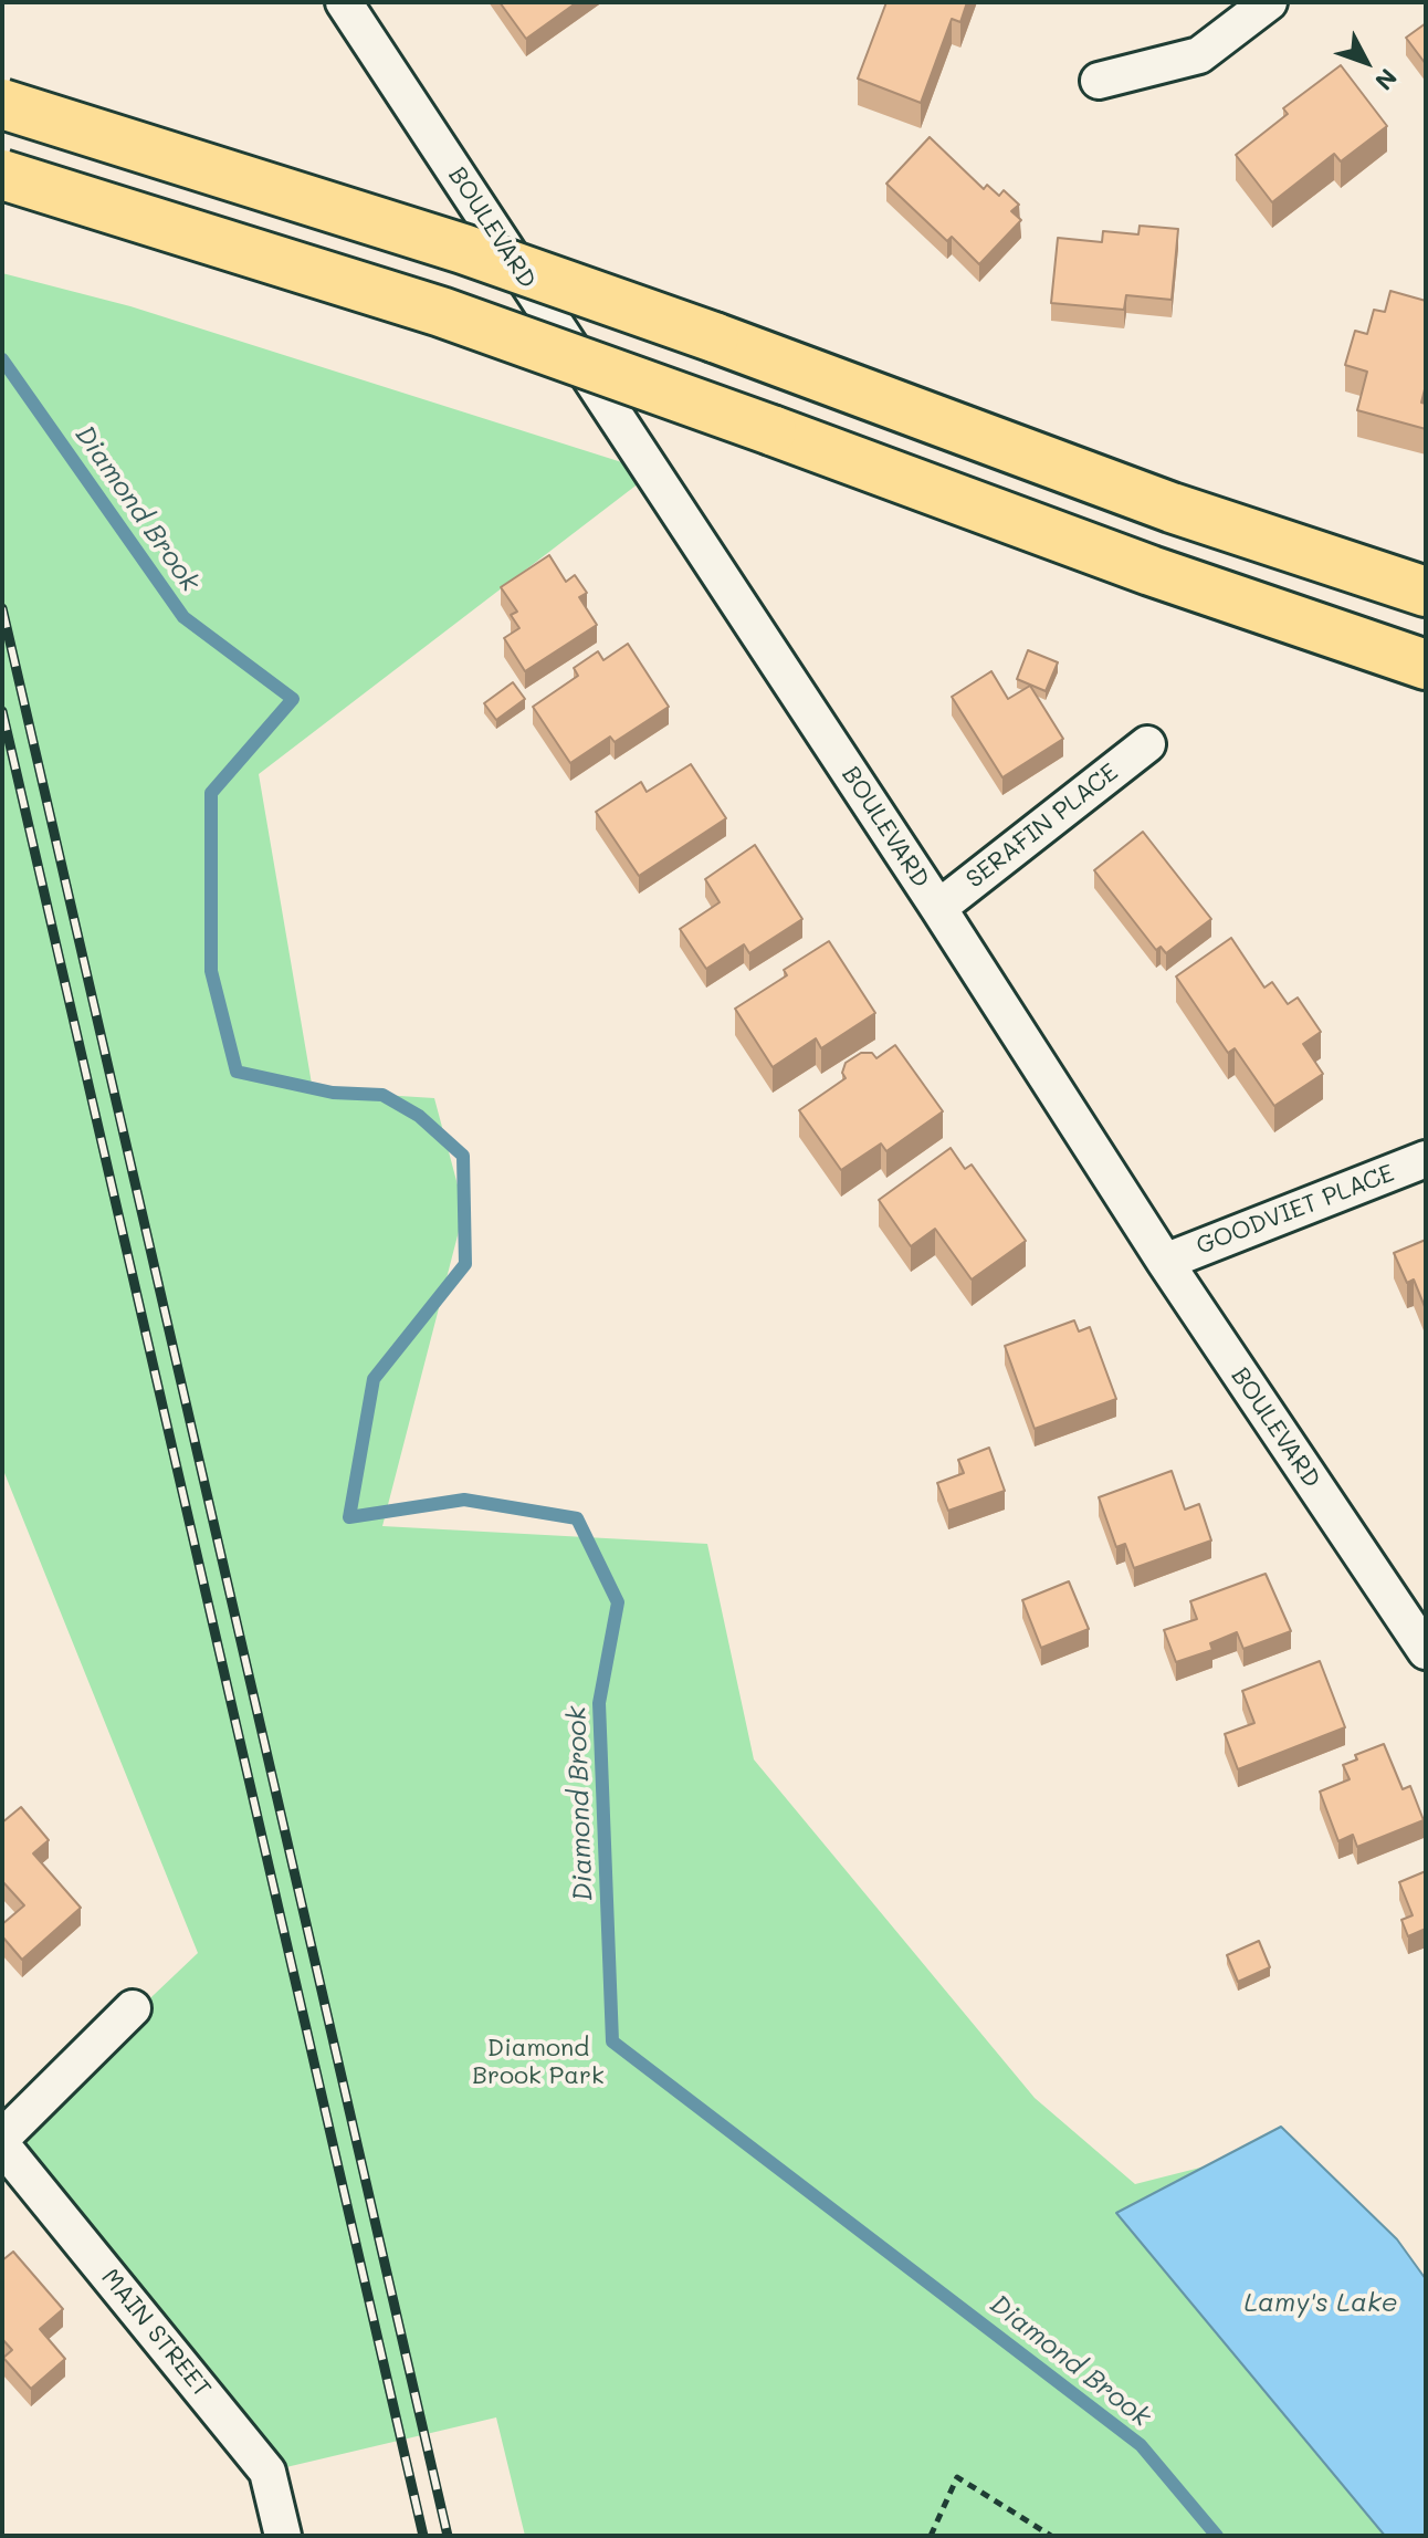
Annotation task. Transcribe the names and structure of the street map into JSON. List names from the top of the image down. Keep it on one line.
{"streets":{"street":["BOULEVARD","SERAFIN PLACE","GOODVIET PLACE","MAIN STREET"]},"crossings":[["BOULEVARD","SERAFIN PLACE"],["BOULEVARD","GOODVIET PLACE"]],"water":["Diamond Brook","Lamy's Lake"],"parks":["Diamond Brook Park"],"north":"bottom right"}
